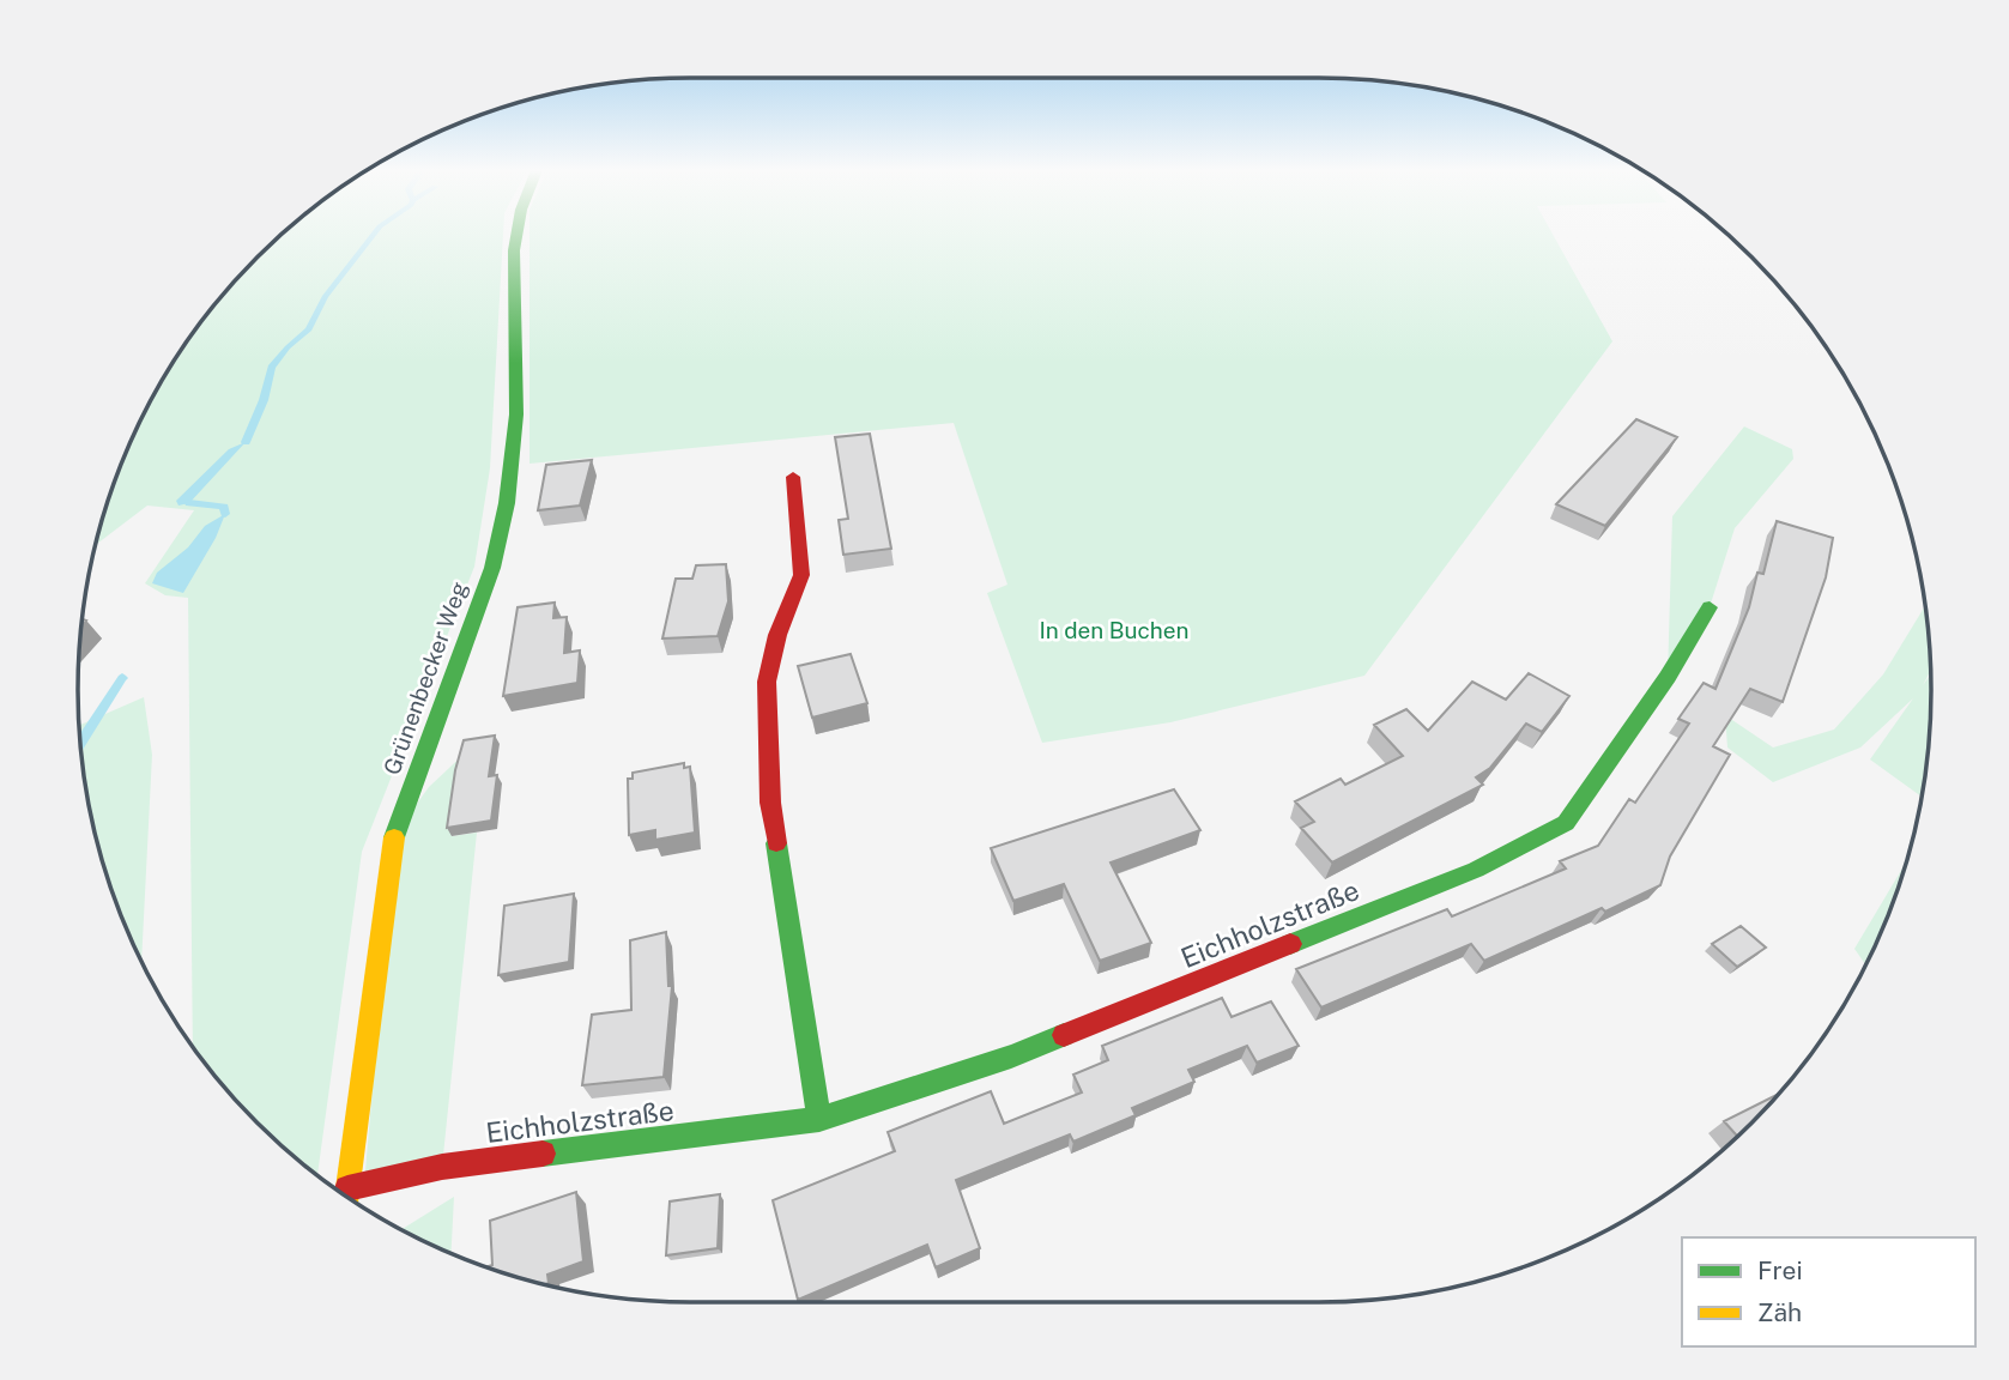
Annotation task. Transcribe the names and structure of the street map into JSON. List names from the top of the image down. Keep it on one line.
{"streets":{"street":["Grünenbecker Weg","Eichholzstraße"]},"crossings":[["Grünenbecker Weg","Eichholzstraße"]],"parks":["In den Buchen"],"legend":["Frei","Zäh"]}
